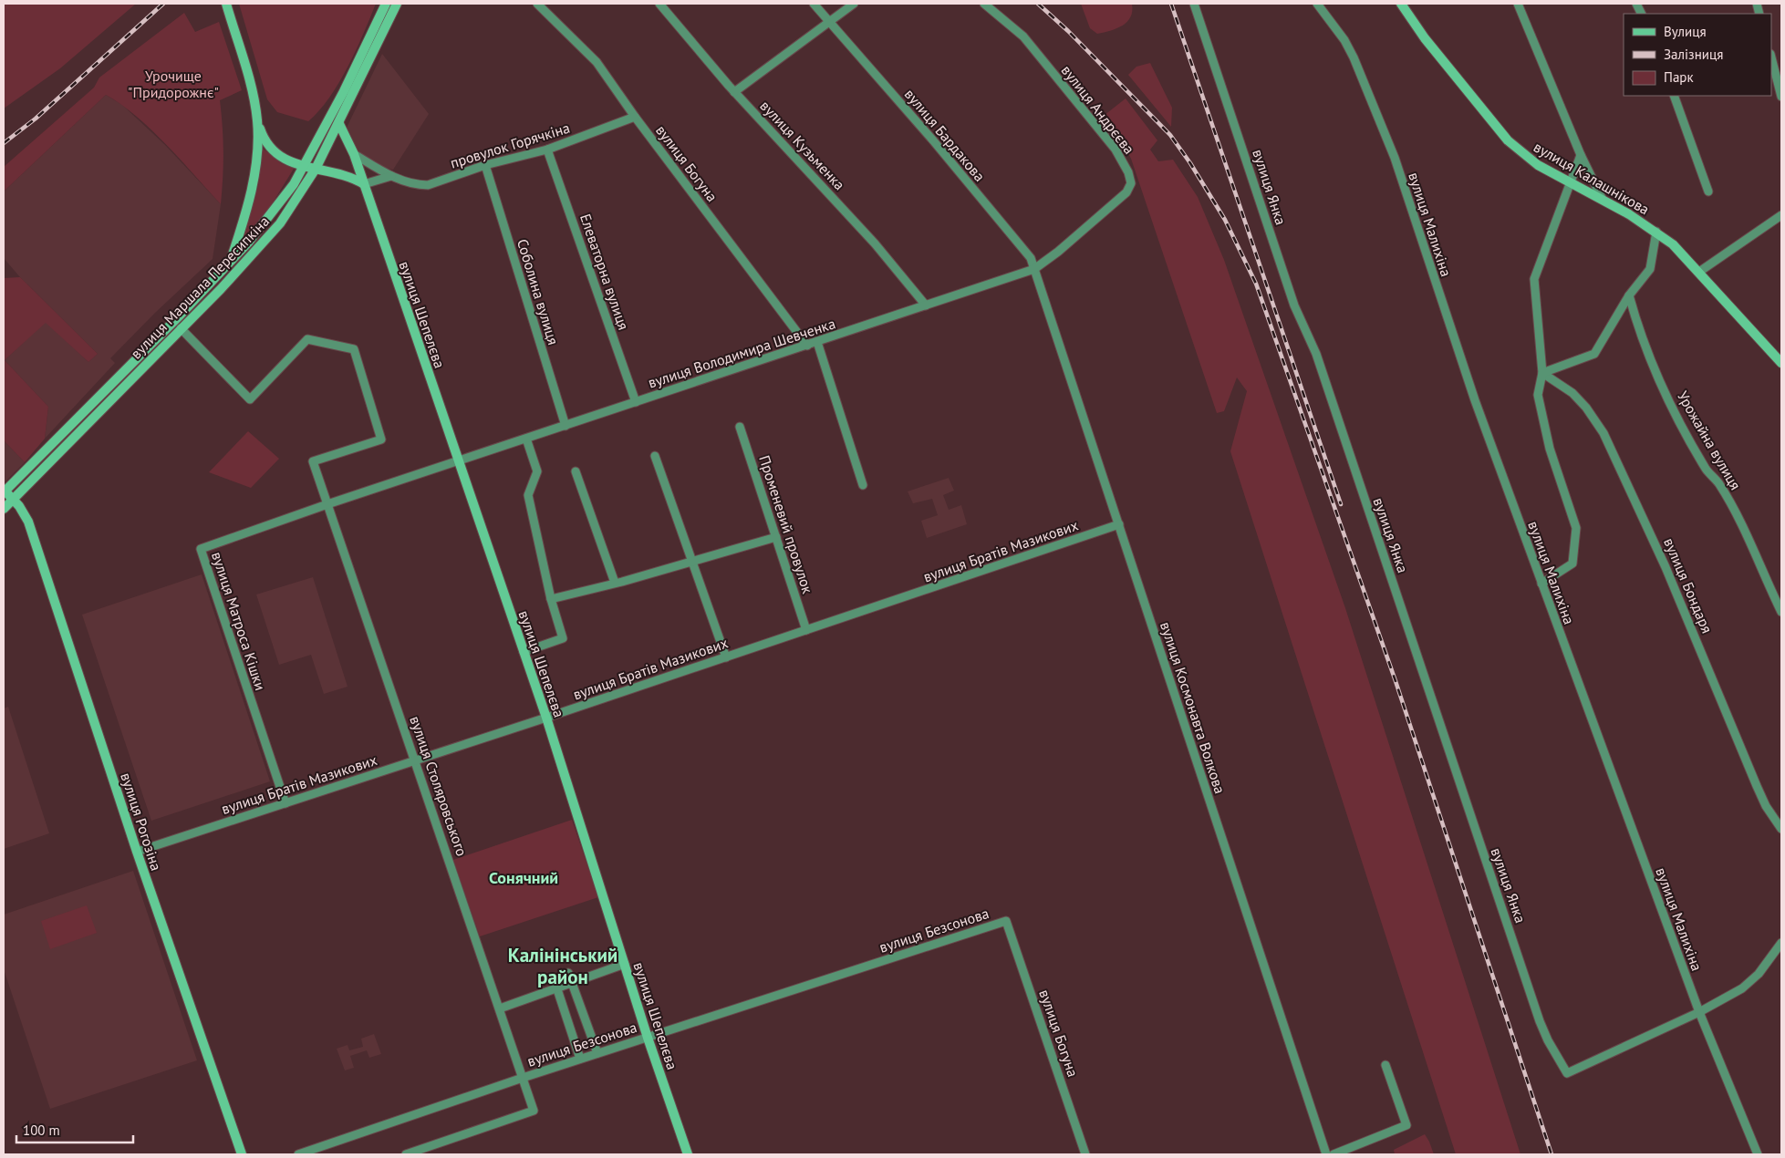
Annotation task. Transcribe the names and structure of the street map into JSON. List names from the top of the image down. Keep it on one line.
{"streets":{"street":["вулиця Андрєєва","вулиця Бардакова","провулок Горячкіна","вулиця Кузьменка","вулиця Богуна","вулиця Калашнікова","вулиця Янка","вулиця Малихіна","Елеваторна вулиця","вулиця Маршала Пересипкіна","Соболина вулиця","вулиця Шепелєва","вулиця Володимира Шевченка","Урожайна вулиця","Променевий провулок","вулиця Братів Мазикових","вулиця Бондаря","вулиця Матроса Кішки","вулиця Космонавта Волкова","вулиця Столяровського","вулиця Рогозіна","вулиця Безсонова"]},"crossings":[["вулиця Андрєєва","вулиця Бардакова"],["вулиця Андрєєва","вулиця Володимира Шевченка"],["вулиця Андрєєва","вулиця Космонавта Волкова"],["вулиця Бардакова","вулиця Володимира Шевченка"],["вулиця Бардакова","вулиця Космонавта Волкова"],["провулок Горячкіна","вулиця Богуна"],["провулок Горячкіна","Елеваторна вулиця"],["провулок Горячкіна","Соболина вулиця"],["провулок Горячкіна","вулиця Шепелєва"],["вулиця Кузьменка","вулиця Володимира Шевченка"],["вулиця Богуна","вулиця Володимира Шевченка"],["вулиця Богуна","вулиця Безсонова"],["вулиця Янка","вулиця Малихіна"],["Елеваторна вулиця","вулиця Володимира Шевченка"],["вулиця Маршала Пересипкіна","вулиця Шепелєва"],["вулиця Маршала Пересипкіна","вулиця Столяровського"],["вулиця Маршала Пересипкіна","вулиця Рогозіна"],["Соболина вулиця","вулиця Володимира Шевченка"],["вулиця Шепелєва","вулиця Володимира Шевченка"],["вулиця Шепелєва","вулиця Братів Мазикових"],["вулиця Шепелєва","вулиця Безсонова"],["вулиця Володимира Шевченка","вулиця Матроса Кішки"],["вулиця Володимира Шевченка","вулиця Космонавта Волкова"],["вулиця Володимира Шевченка","вулиця Столяровського"],["Променевий провулок","вулиця Братів Мазикових"],["вулиця Братів Мазикових","вулиця Матроса Кішки"],["вулиця Братів Мазикових","вулиця Космонавта Волкова"],["вулиця Братів Мазикових","вулиця Столяровського"],["вулиця Братів Мазикових","вулиця Рогозіна"],["вулиця Матроса Кішки","вулиця Столяровського"],["вулиця Столяровського","вулиця Безсонова"]],"districts":["Сонячний","Калінінський район"],"parks":["Урочище \"Придорожнє\""],"legend":["Вулиця","Залізниця","Парк"],"scale_bar":"100 m"}
